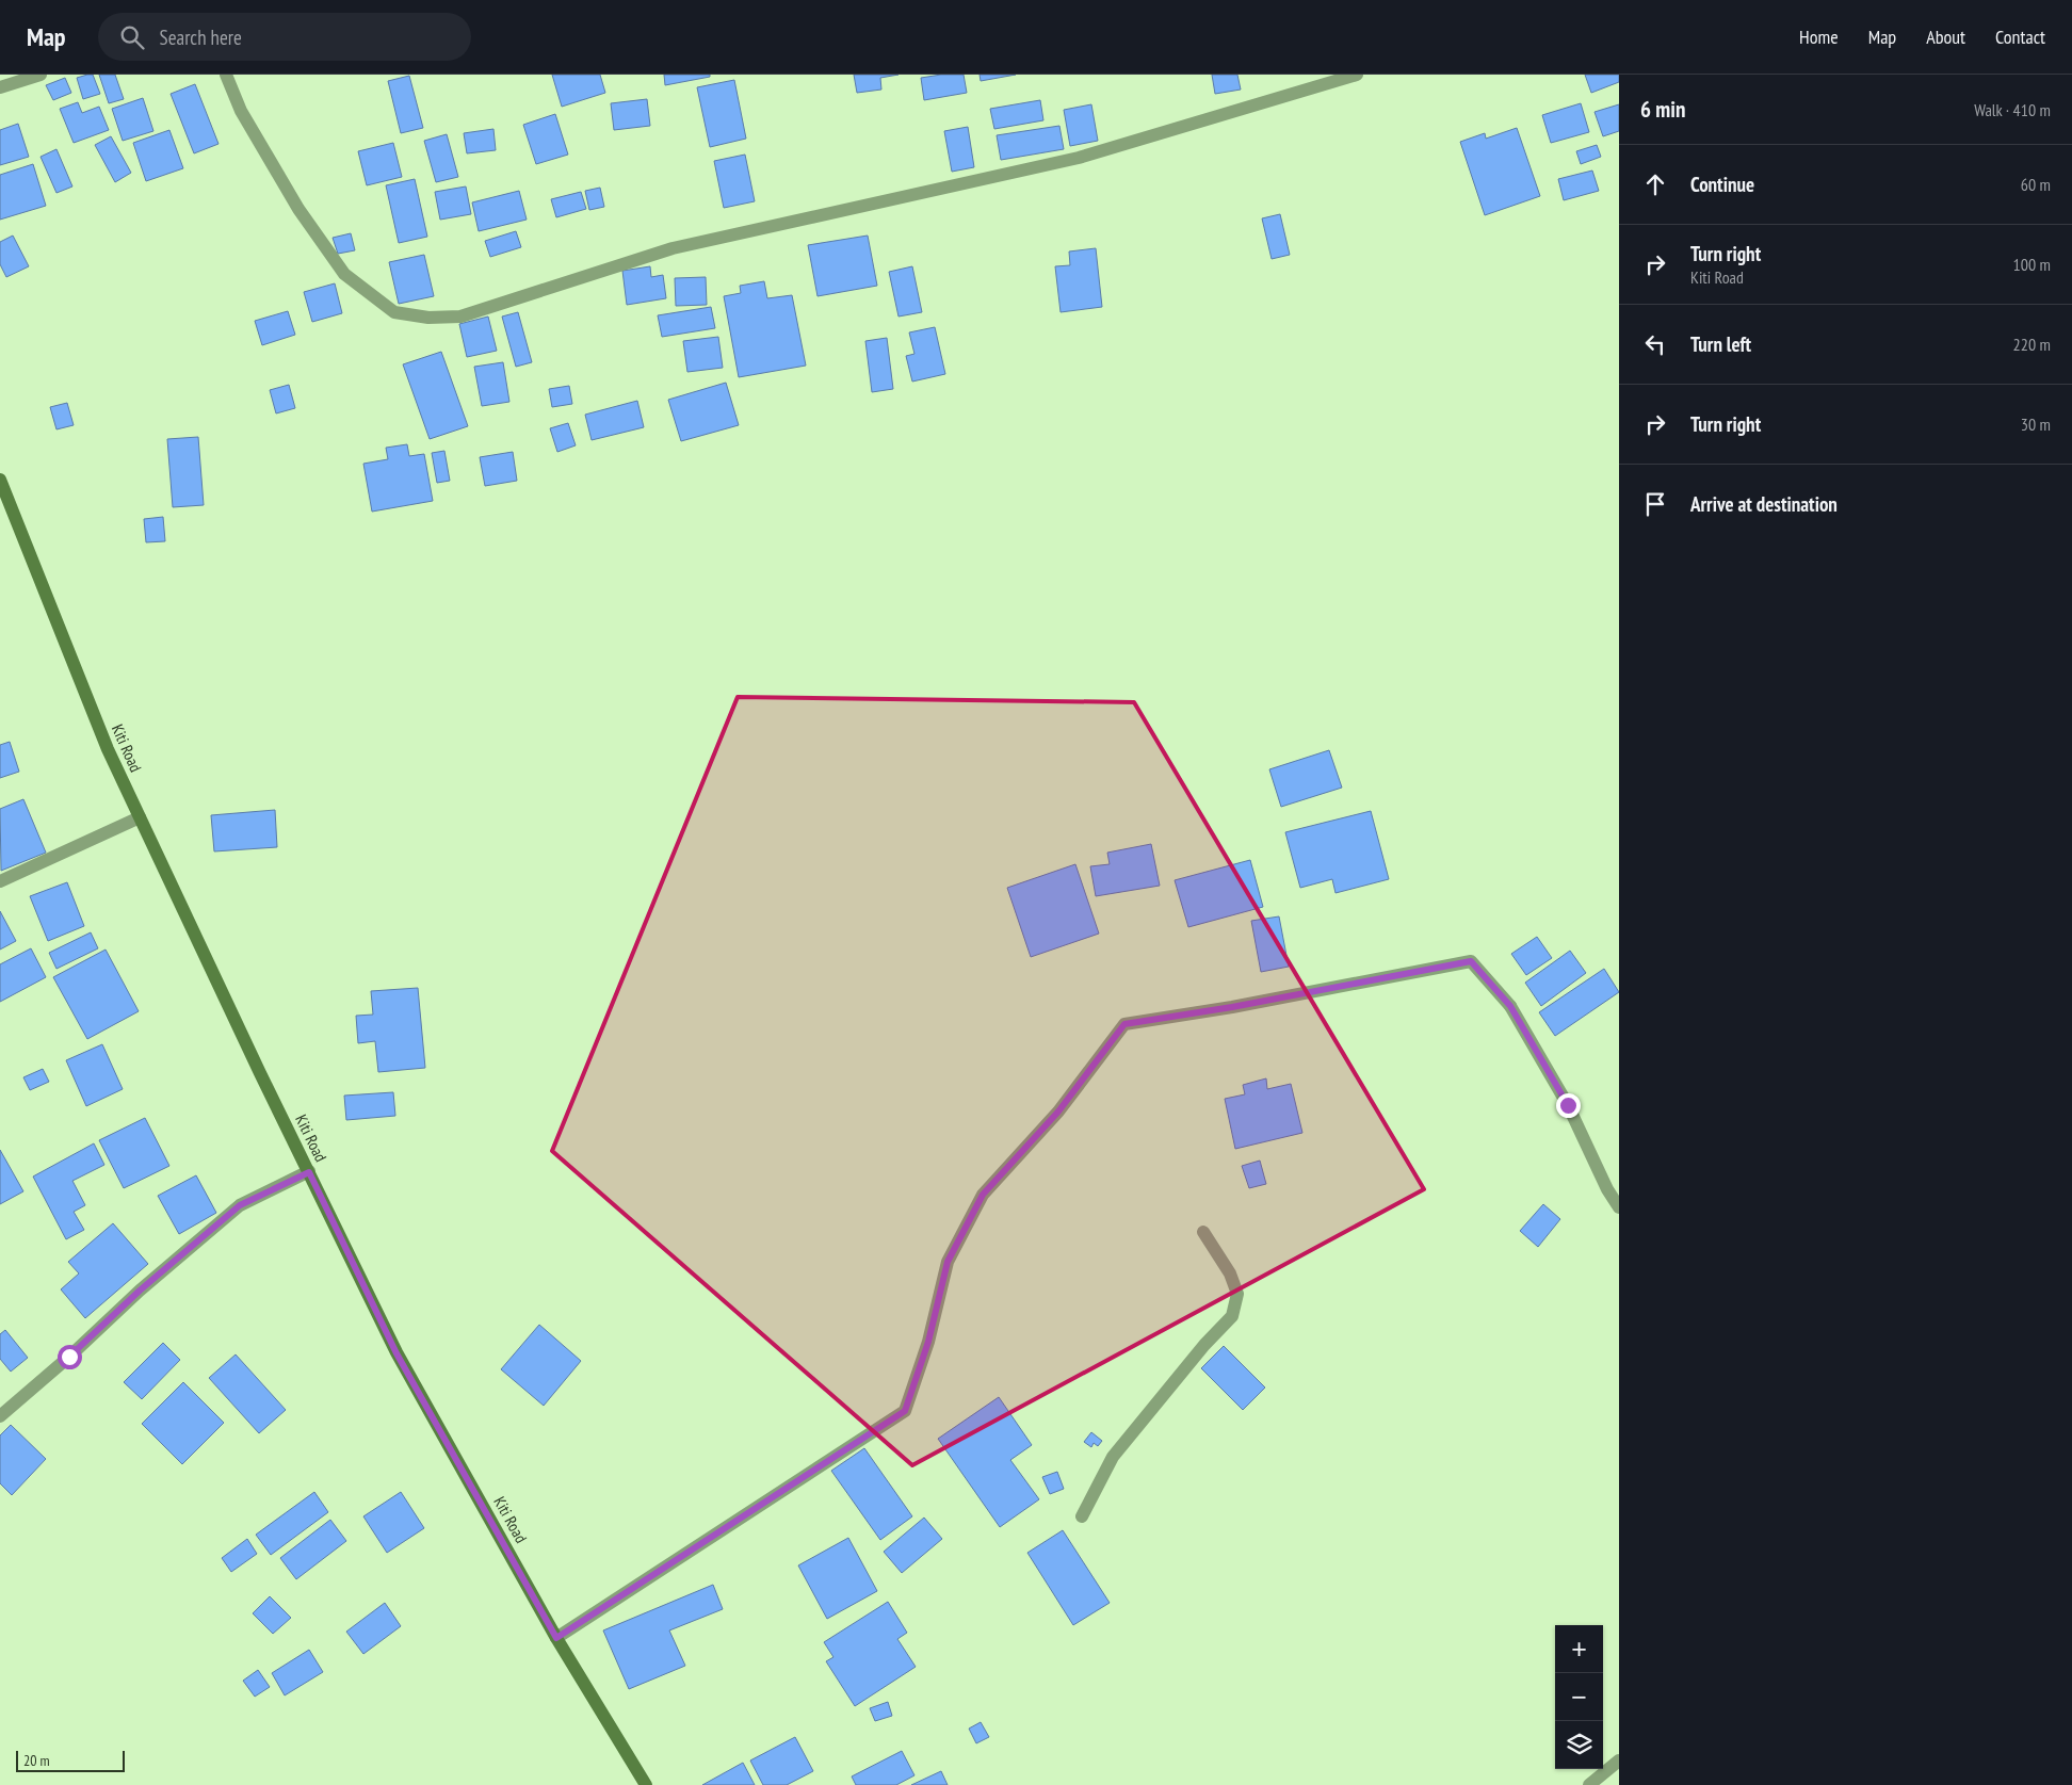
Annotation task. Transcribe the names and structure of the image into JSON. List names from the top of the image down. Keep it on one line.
{"streets":{"street":["Kiti Road"]},"scale_bar":"20 m","page":{"header":"Map","search":"Search here","nav":["Home","Map","About","Contact"],"heading":["6 min","Walk · 410 m"],"list":[["Continue","60 m"],["Turn right","Kiti Road","100 m"],["Turn left","220 m"],["Turn right","30 m"],"Arrive at destination"],"map_buttons":["+","−"],"scale":"20 m"}}
